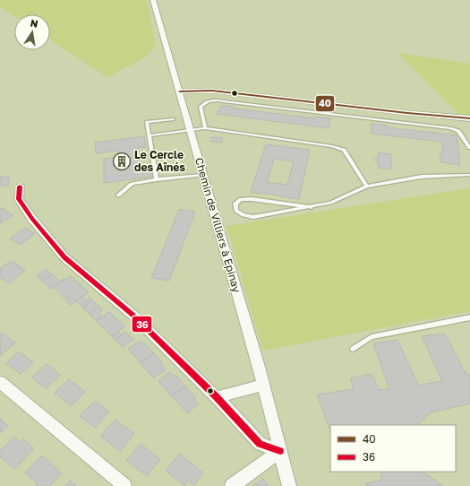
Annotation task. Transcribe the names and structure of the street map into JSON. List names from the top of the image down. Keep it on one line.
{"streets":{"street":["Chemin de Villiers à Epinay"]},"places":{"building":["Le Cercle des Aînés"]},"lines":["transit line 40","transit line 36"],"legend":["40","36"],"north":"top"}
